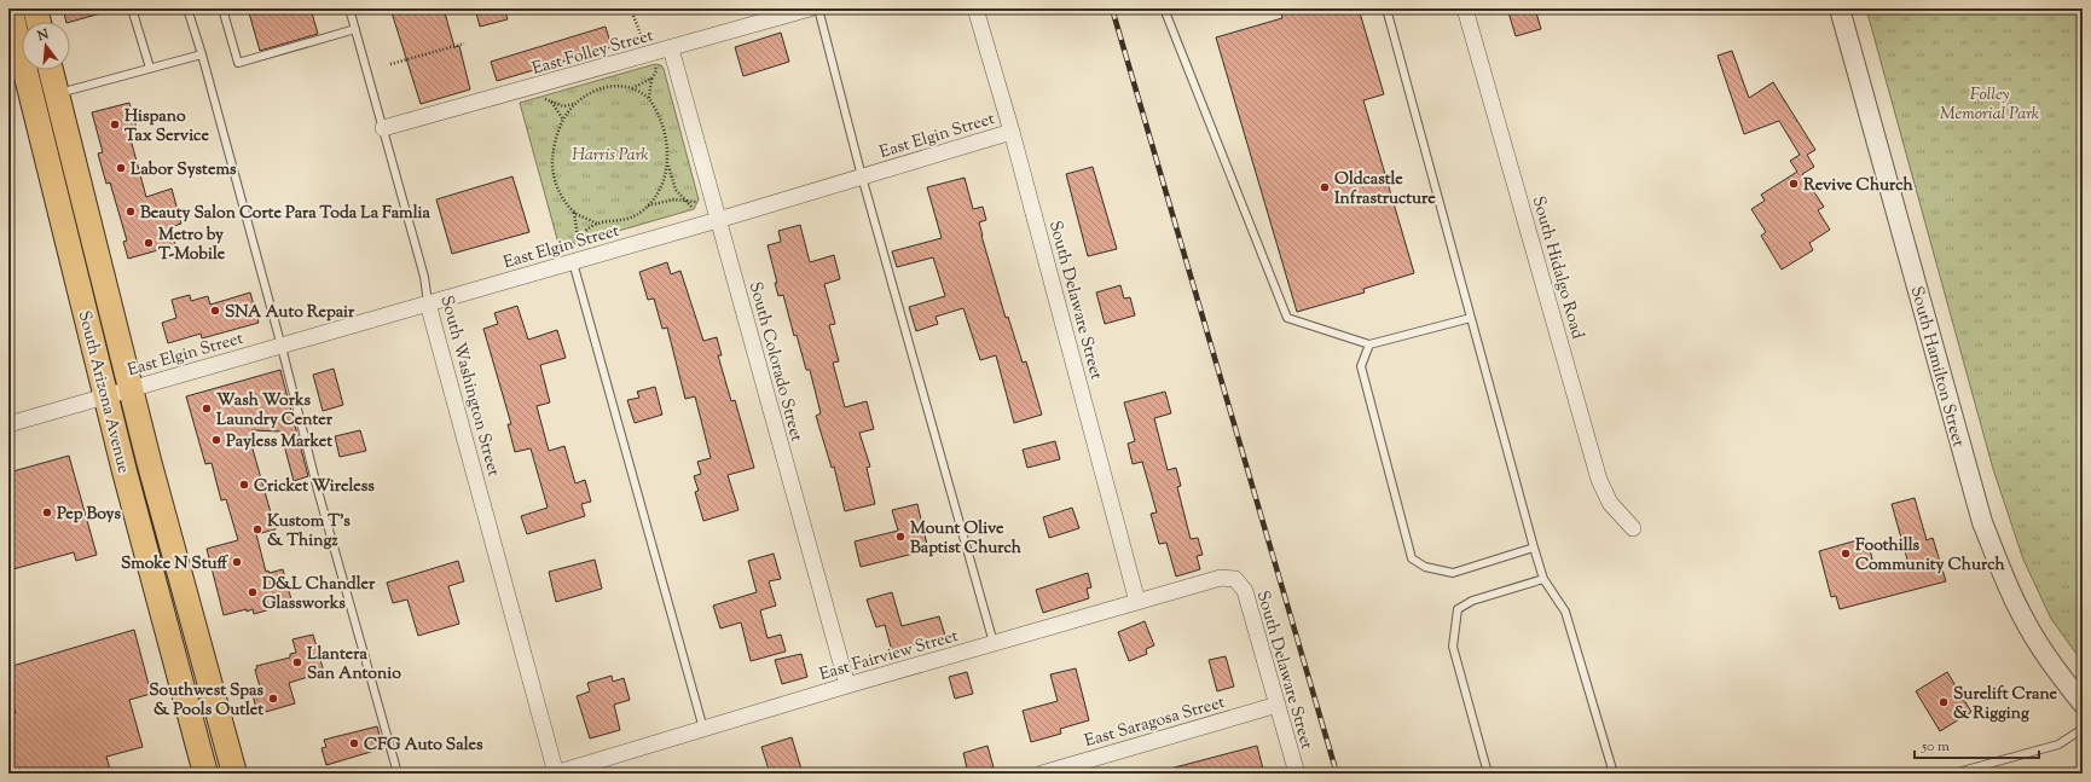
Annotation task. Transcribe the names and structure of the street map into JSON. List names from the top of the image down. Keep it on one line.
{"streets":{"main road":["South Arizona Avenue"],"street":["East Folley Street","East Elgin Street","South Hidalgo Road","South Delaware Street","South Colorado Street","South Hamilton Street","South Washington Street","East Fairview Street","East Saragosa Street"]},"crossings":[["East Folley Street","South Colorado Street"],["East Folley Street","South Washington Street"],["East Elgin Street","South Delaware Street"],["East Elgin Street","South Colorado Street"],["East Elgin Street","South Washington Street"],["East Elgin Street","South Arizona Avenue"],["South Delaware Street","East Fairview Street"],["South Delaware Street","East Saragosa Street"],["South Colorado Street","East Fairview Street"],["South Washington Street","East Fairview Street"]],"parks":["Folley Memorial Park","Harris Park"],"places":["Hispano Tax Service","Labor Systems","Revive Church","Oldcastle Infrastructure","Beauty Salon Corte Para Toda La Famlia","Metro by T-Mobile","SNA Auto Repair","Wash Works Laundry Center","Payless Market","Cricket Wireless","Pep Boys","Kustom T's & Thingz","Mount Olive Baptist Church","Foothills Community Church","Smoke N Stuff","D&L Chandler Glassworks","Llantera San Antonio","Southwest Spas & Pools Outlet","Surelift Crane & Rigging","CFG Auto Sales"],"scale_bar":"50 m","north":"top"}
